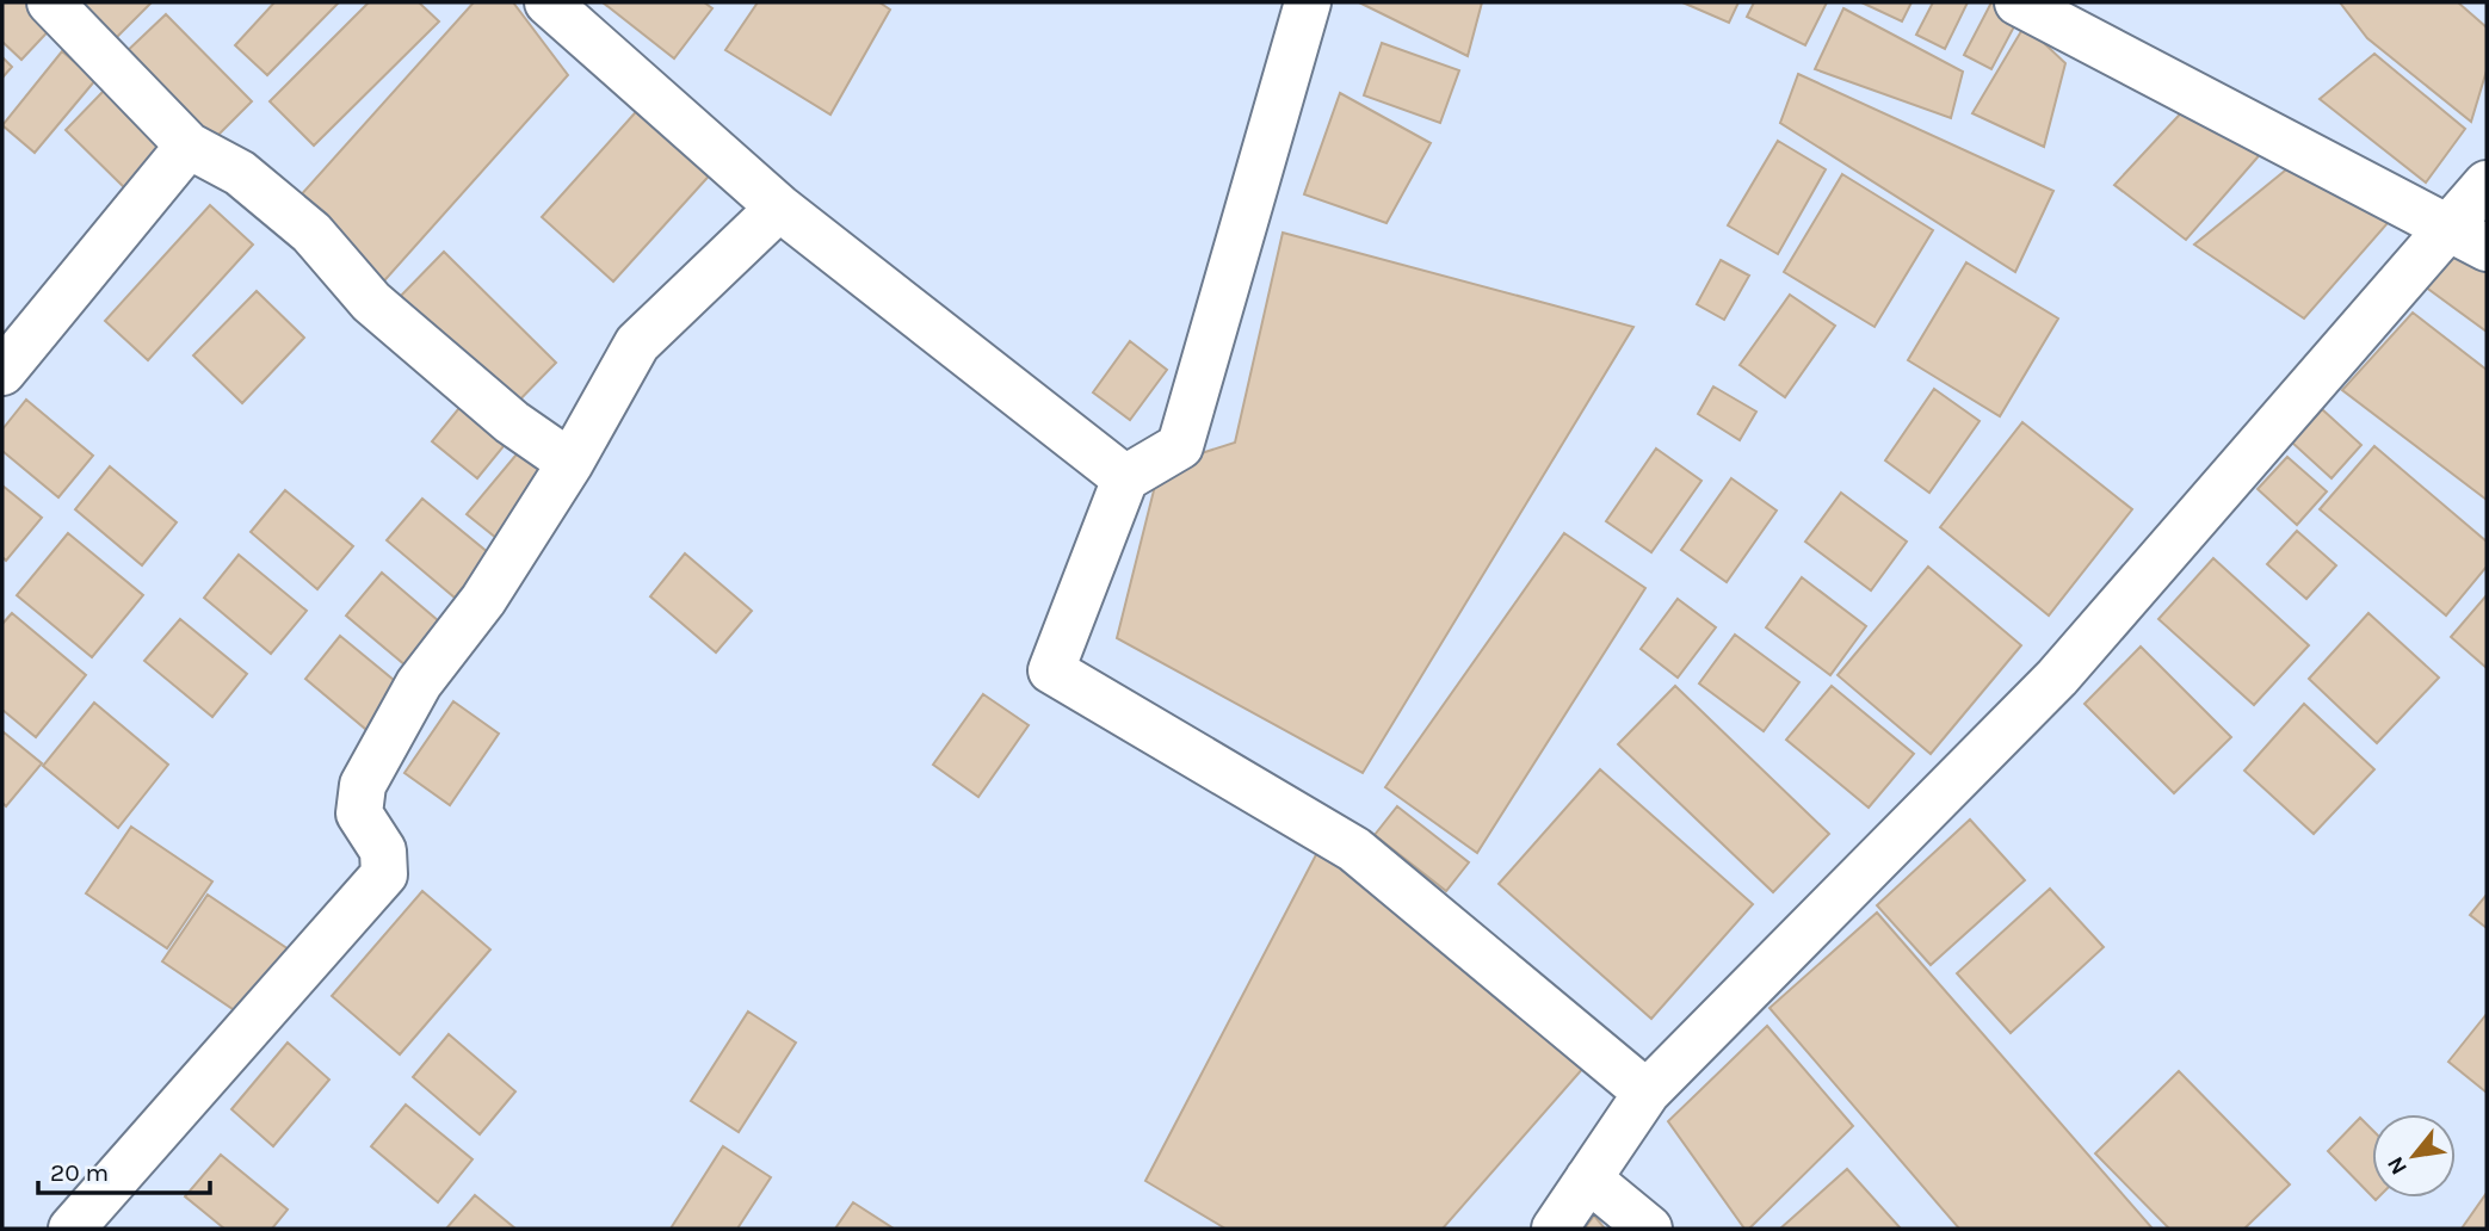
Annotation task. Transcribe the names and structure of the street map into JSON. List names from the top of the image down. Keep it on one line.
{"scale_bar":"20 m","north":"bottom left"}
